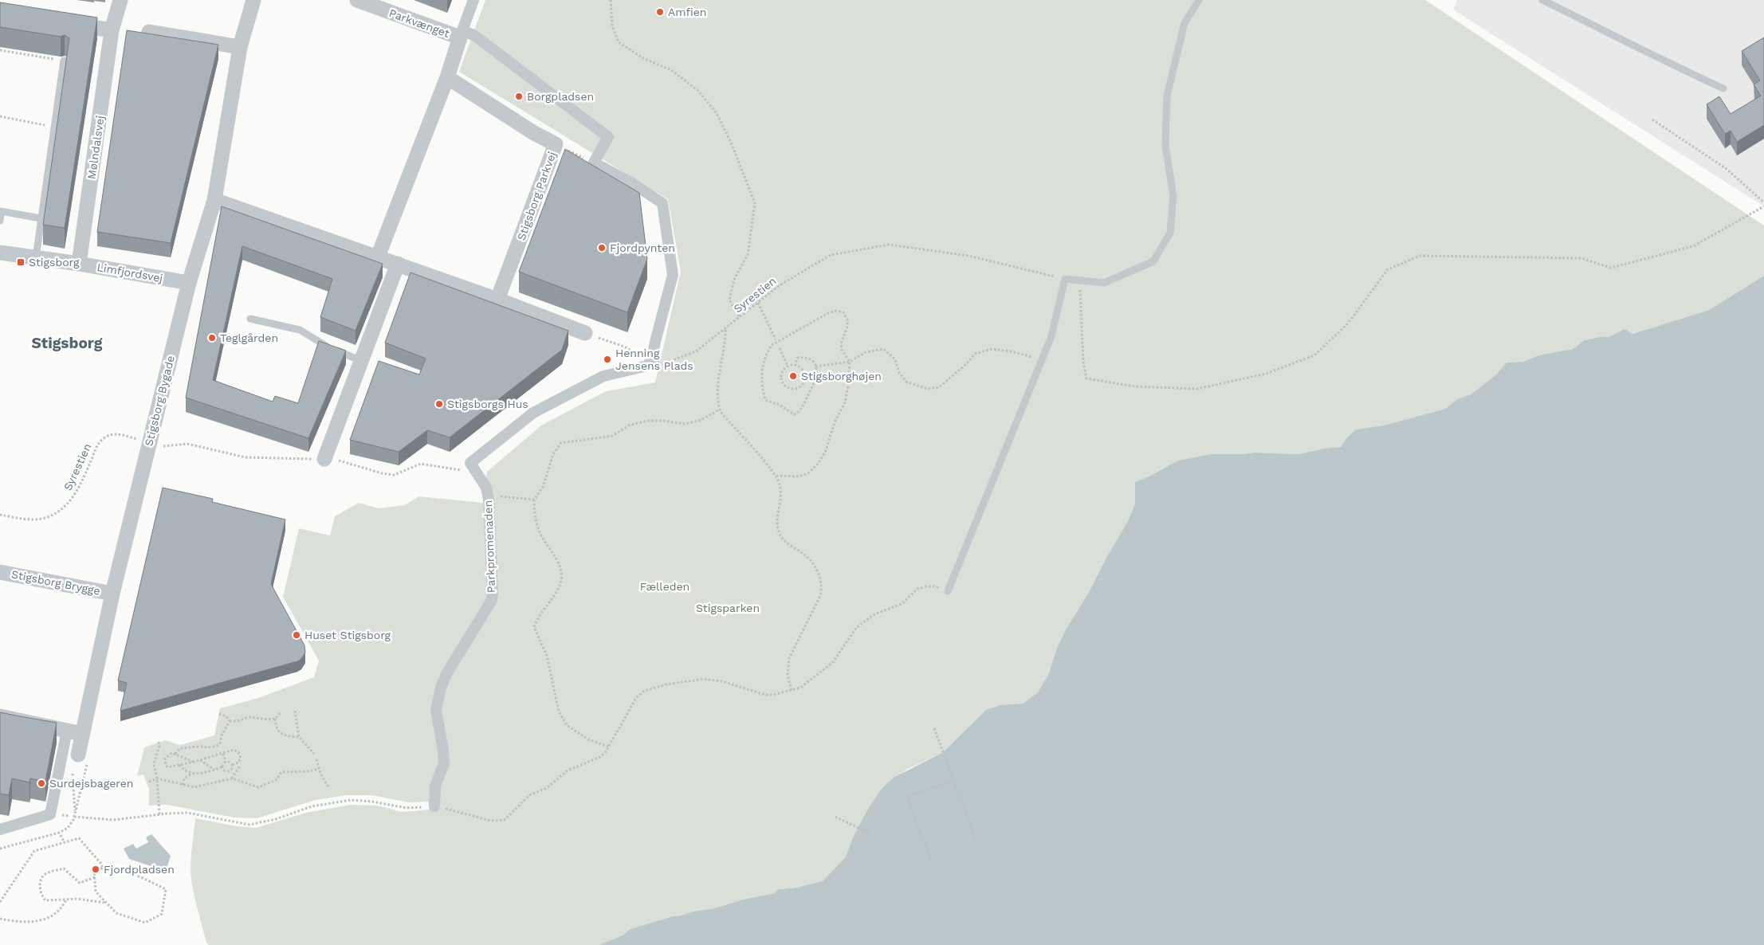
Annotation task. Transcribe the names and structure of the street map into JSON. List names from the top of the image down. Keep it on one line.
{"streets":{"street":["Parkvænget","Mølndalsvej","Stigsborg Parkvej","Limfjordsvej","Stigsborg Bygade","Parkpromenaden","Stigsborg Brygge"],"path":["Syrestien"]},"crossings":[["Mølndalsvej","Limfjordsvej"],["Limfjordsvej","Stigsborg Bygade"],["Syrestien","Stigsborg Bygade"],["Syrestien","Parkpromenaden"],["Stigsborg Bygade","Stigsborg Brygge"]],"districts":["Stigsborg"],"parks":["Fælleden","Stigsparken"],"places":{"other":["Amfien","Borgpladsen","Fjordpynten","Teglgården","Henning Jensens Plads","Stigsborghøjen","Stigsborgs Hus","Huset Stigsborg","Surdejsbageren","Fjordpladsen"],"transit":["Stigsborg"]}}
